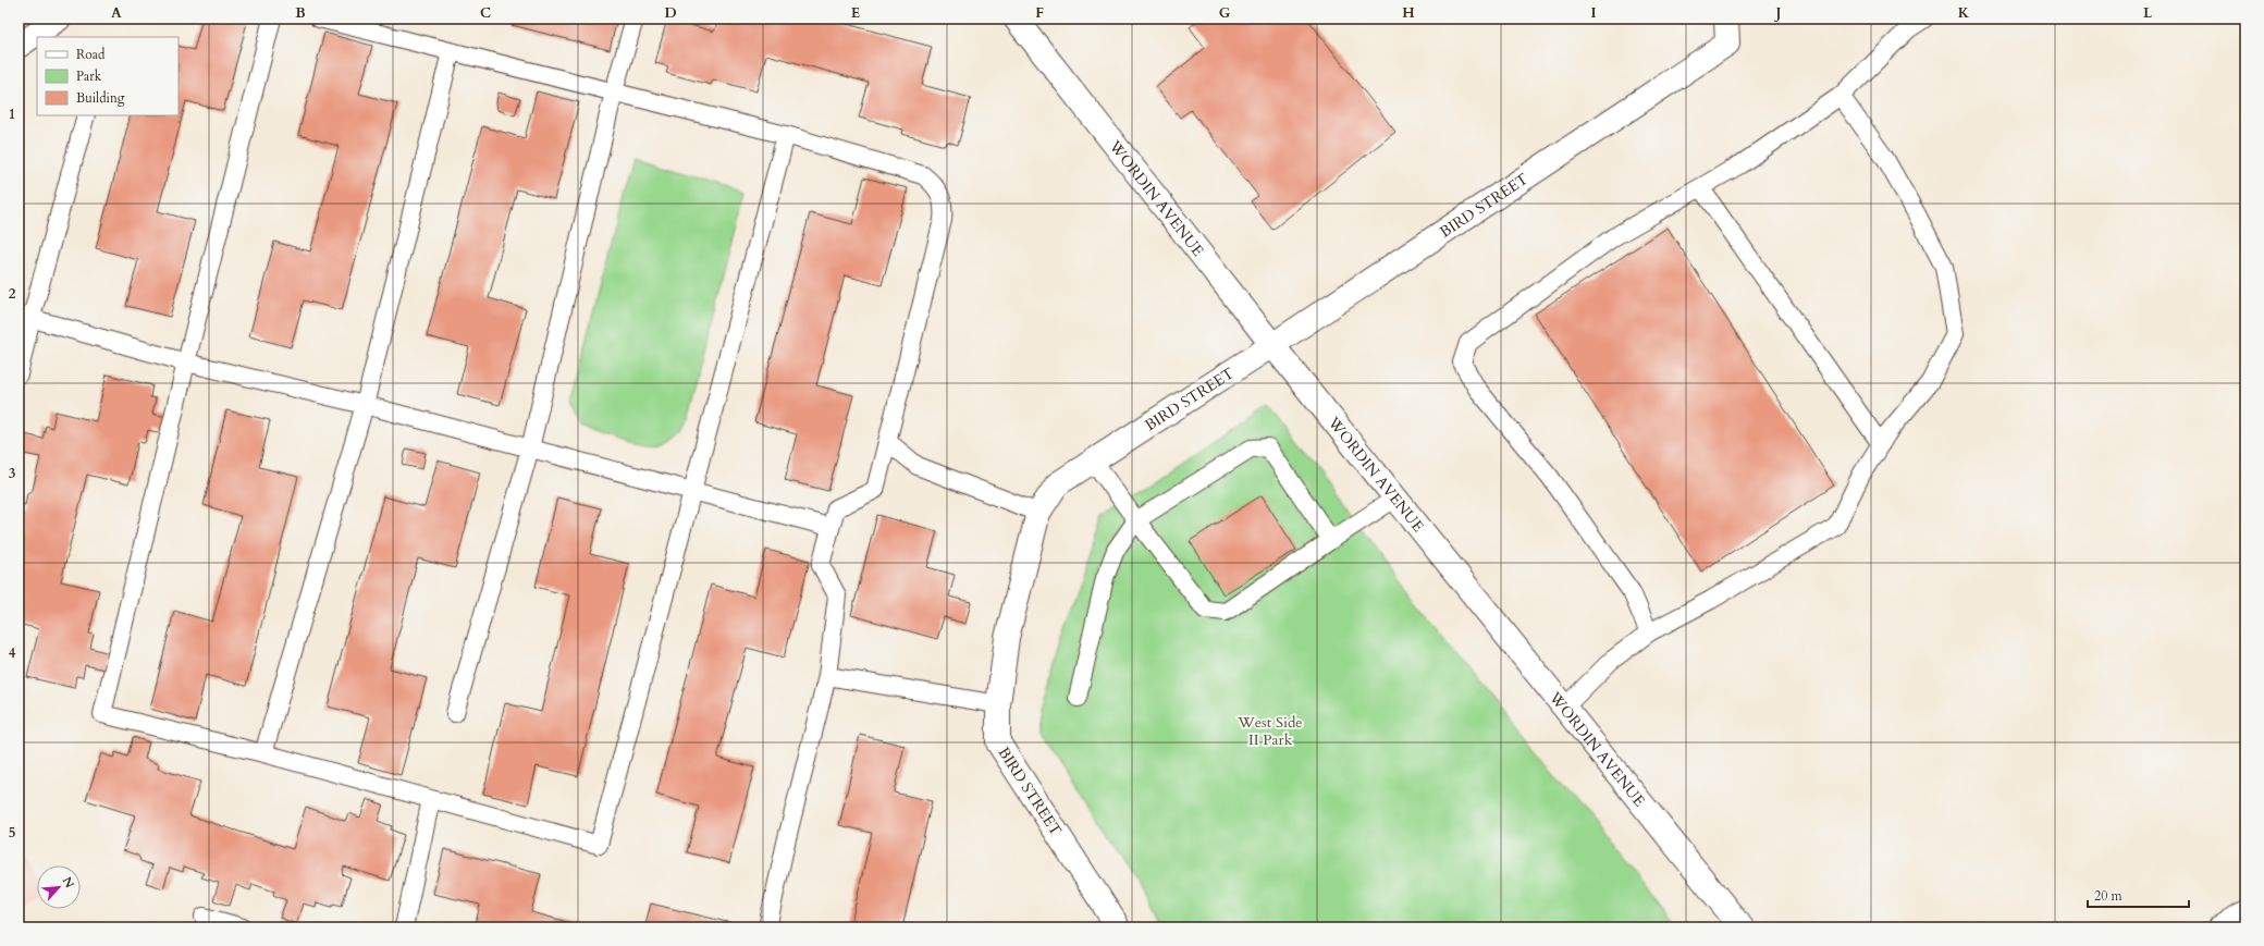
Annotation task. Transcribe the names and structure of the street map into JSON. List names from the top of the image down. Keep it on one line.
{"streets":{"street":["WORDIN AVENUE","BIRD STREET"]},"crossings":[["WORDIN AVENUE","BIRD STREET"]],"parks":["West Side II Park"],"legend":["Road","Park","Building"],"scale_bar":"20 m","north":"top right","grid":{"columns":["A","B","C","D","E","F","G","H","I","J","K","L"],"rows":["1","2","3","4","5"]}}
